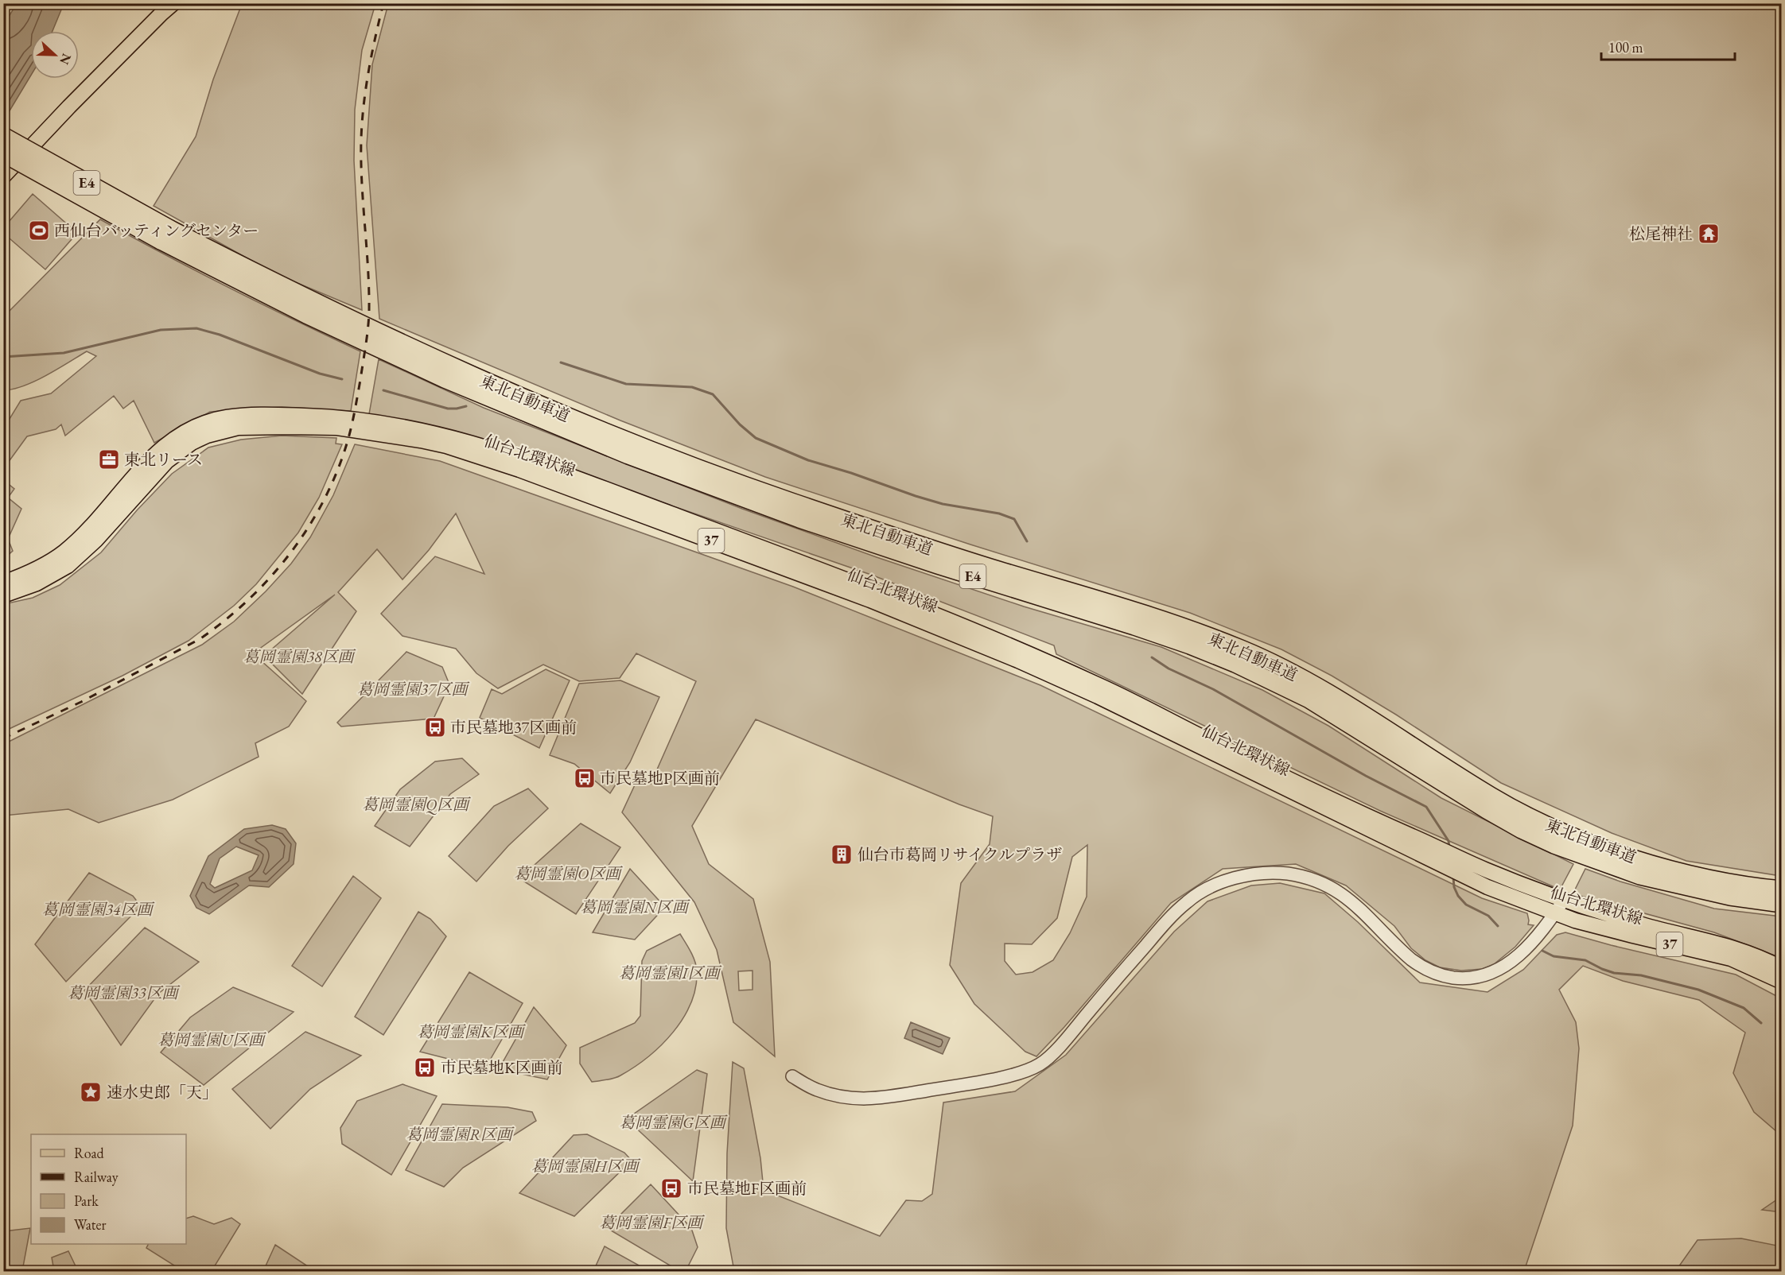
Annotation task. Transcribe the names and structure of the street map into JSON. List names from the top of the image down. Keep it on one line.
{"streets":{"highway":["E4","東北自動車道"],"main road":["仙台北環状線","37"]},"parks":["葛岡霊園38区画","葛岡霊園37区画","葛岡霊園Q区画","葛岡霊園O区画","葛岡霊園N区画","葛岡霊園34区画","葛岡霊園I区画","葛岡霊園33区画","葛岡霊園K区画","葛岡霊園U区画","葛岡霊園G区画","葛岡霊園R区画","葛岡霊園H区画","葛岡霊園F区画"],"places":{"sports":["西仙台バッティングセンター"],"temple":["松尾神社"],"office":["東北リース"],"bus stop":["市民墓地37区画前","市民墓地P区画前","市民墓地K区画前","市民墓地F区画前"],"building":["仙台市葛岡リサイクルプラザ"],"place":["速水史郎「天」"]},"legend":["Road","Railway","Park","Water"],"scale_bar":"100 m","north":"right"}
